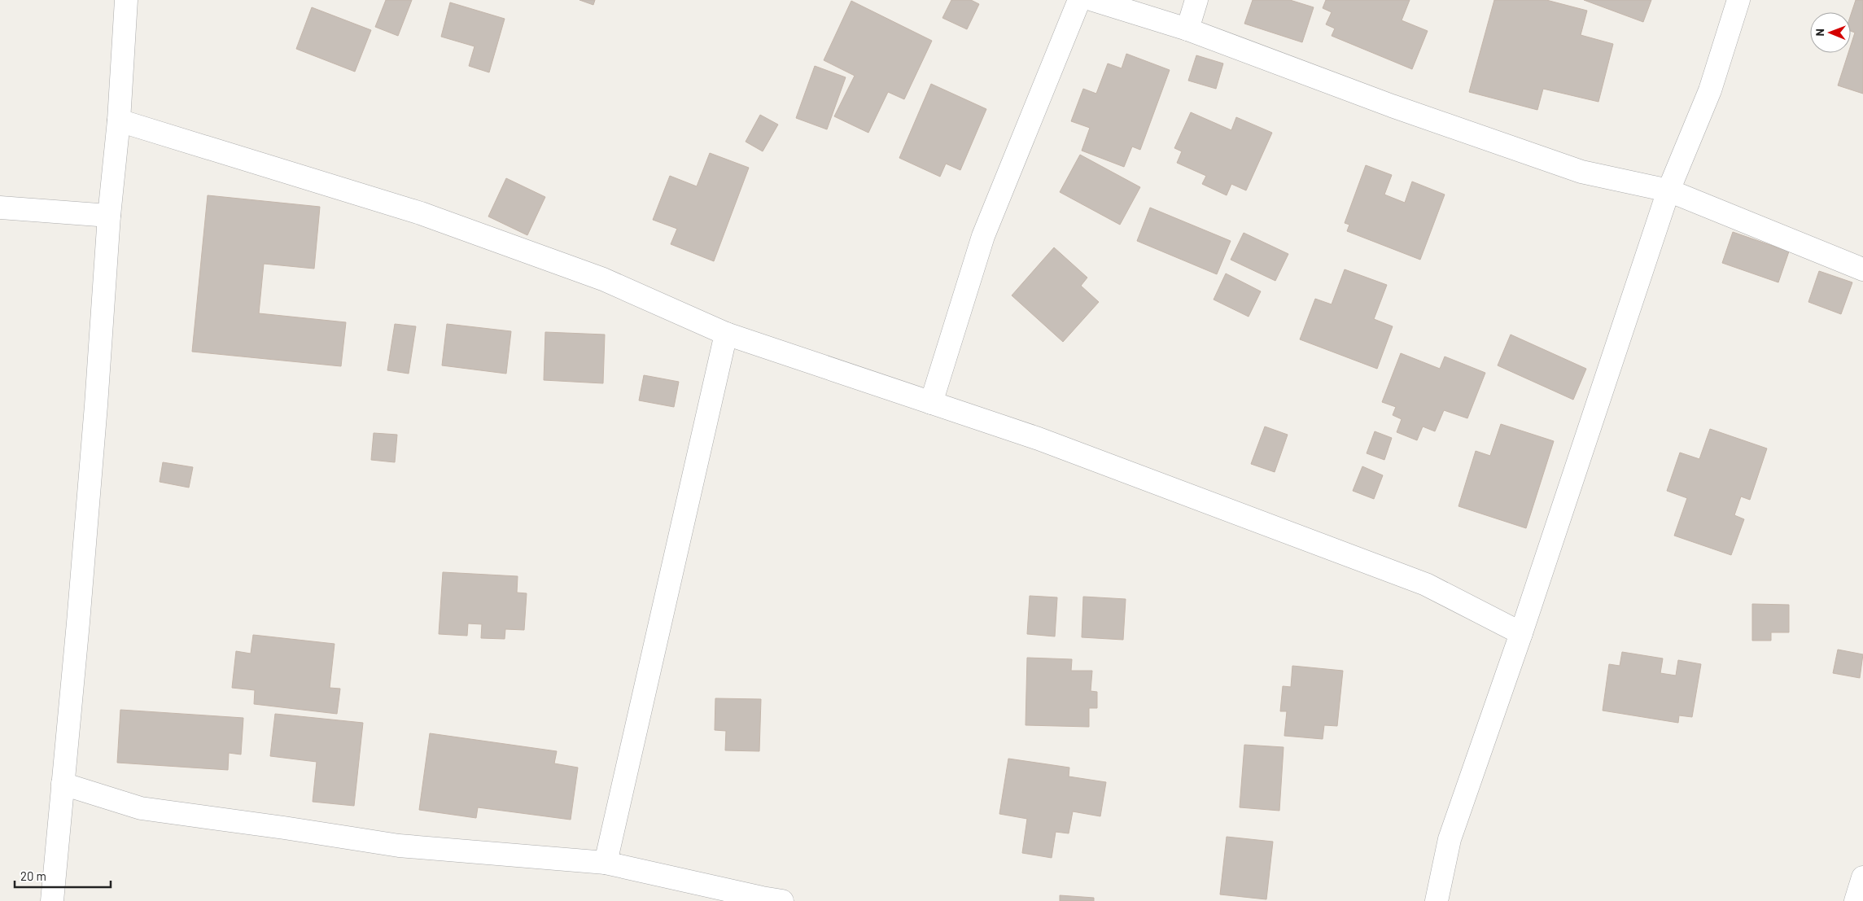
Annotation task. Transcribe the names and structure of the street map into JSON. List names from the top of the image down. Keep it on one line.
{"scale_bar":"20 m","north":"left"}
